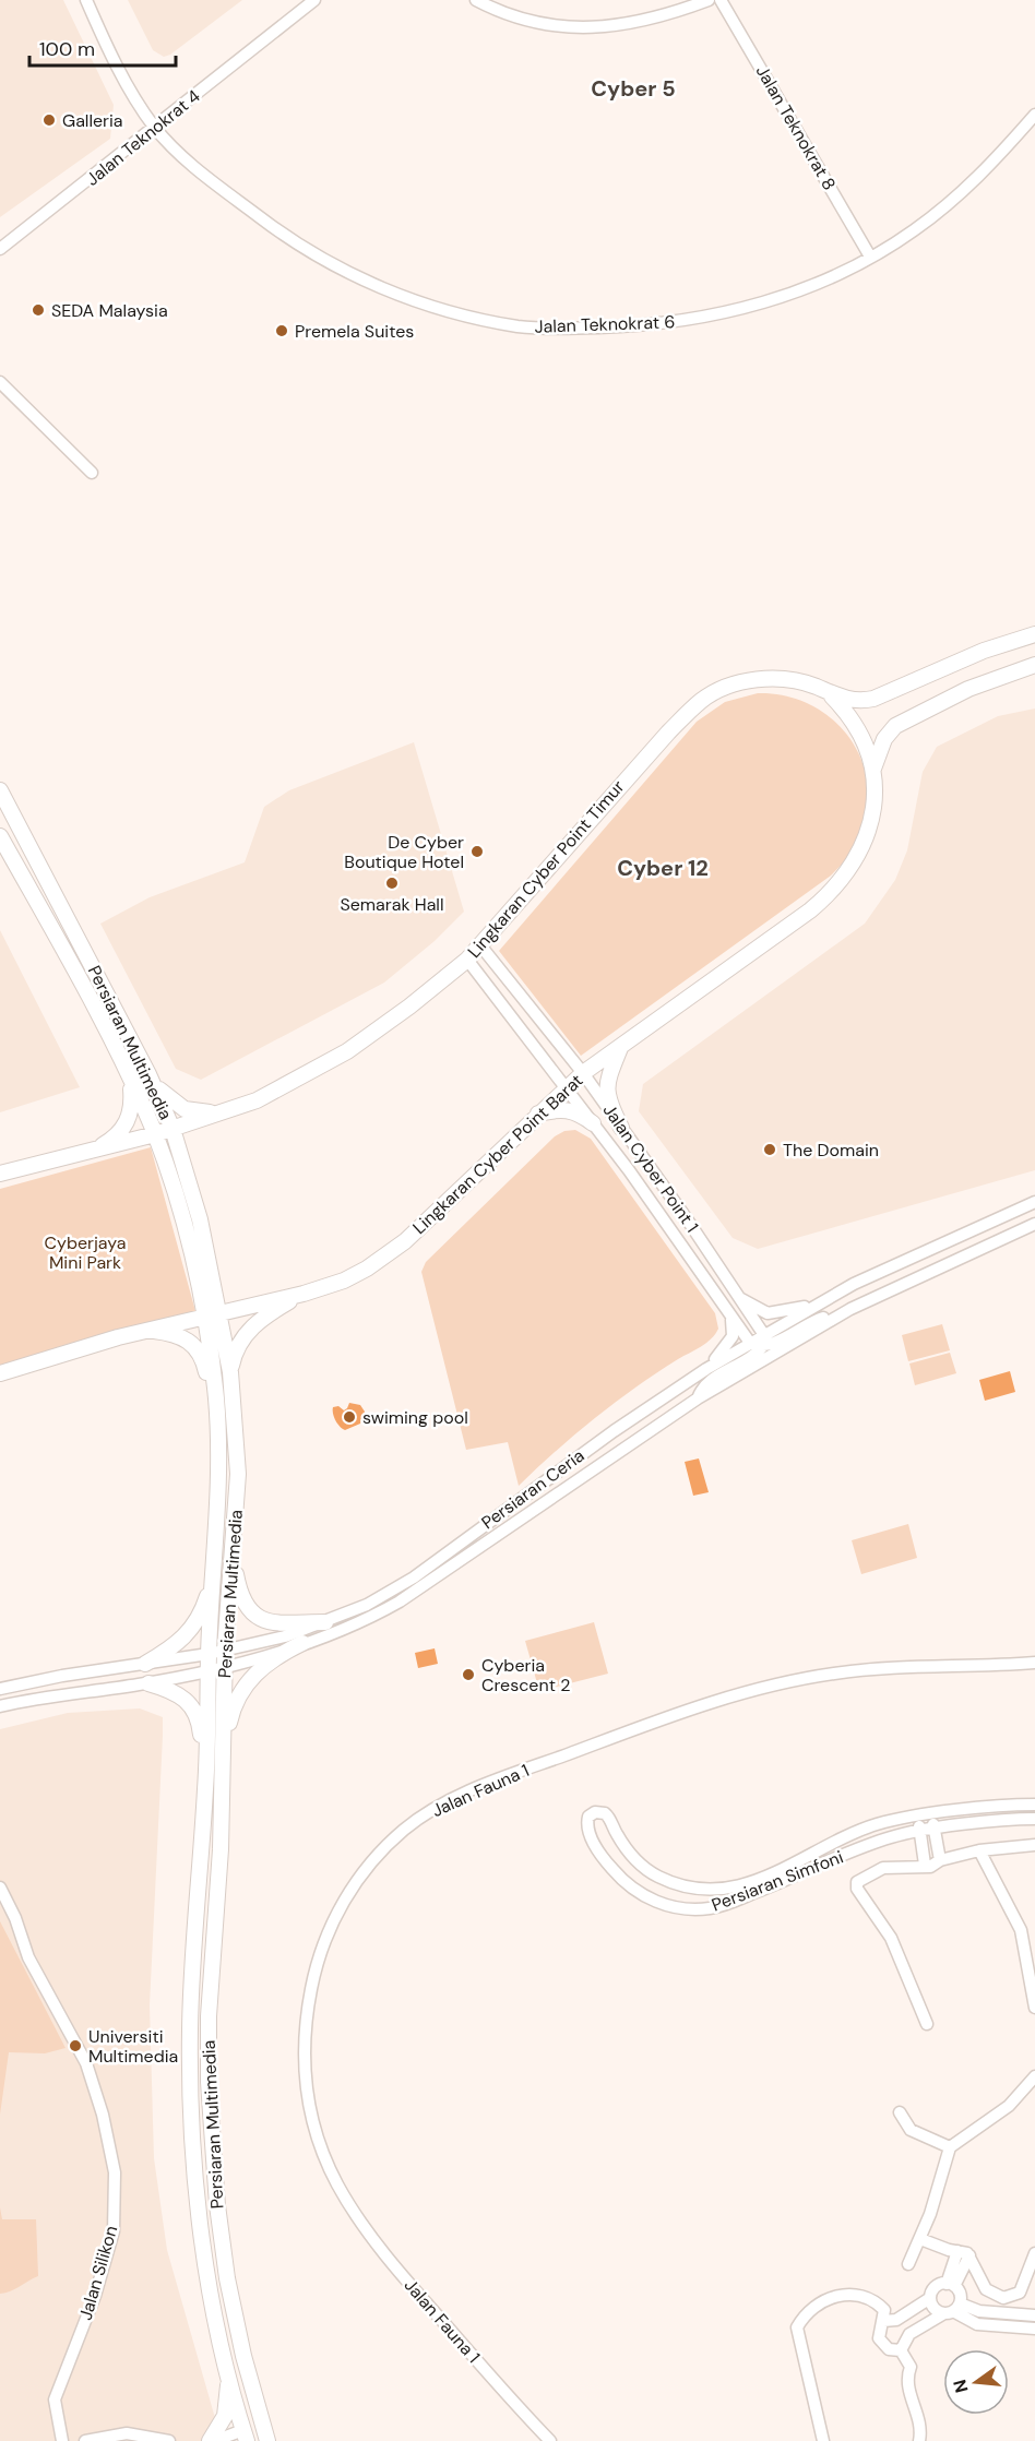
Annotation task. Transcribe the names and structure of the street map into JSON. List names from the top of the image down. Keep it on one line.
{"streets":{"main road":["Lingkaran Cyber Point Timur","Persiaran Multimedia","Lingkaran Cyber Point Barat"],"street":["Jalan Teknokrat 8","Jalan Teknokrat 4","Jalan Teknokrat 6","Jalan Cyber Point 1","Persiaran Ceria","Jalan Fauna 1","Persiaran Simfoni","Jalan Silikon"]},"crossings":[["Jalan Teknokrat 8","Jalan Teknokrat 6"],["Jalan Teknokrat 4","Jalan Teknokrat 6"],["Lingkaran Cyber Point Timur","Persiaran Multimedia"],["Lingkaran Cyber Point Timur","Jalan Cyber Point 1"],["Persiaran Multimedia","Lingkaran Cyber Point Barat"],["Persiaran Multimedia","Persiaran Ceria"],["Lingkaran Cyber Point Barat","Jalan Cyber Point 1"],["Jalan Cyber Point 1","Persiaran Ceria"]],"districts":["Cyber 5","Cyber 12"],"parks":["Cyberjaya Mini Park"],"places":["Galleria","SEDA Malaysia","Premela Suites","De Cyber Boutique Hotel","Semarak Hall","The Domain","swiming pool","Cyberia Crescent 2","Universiti Multimedia"],"scale_bar":"100 m","north":"left"}
